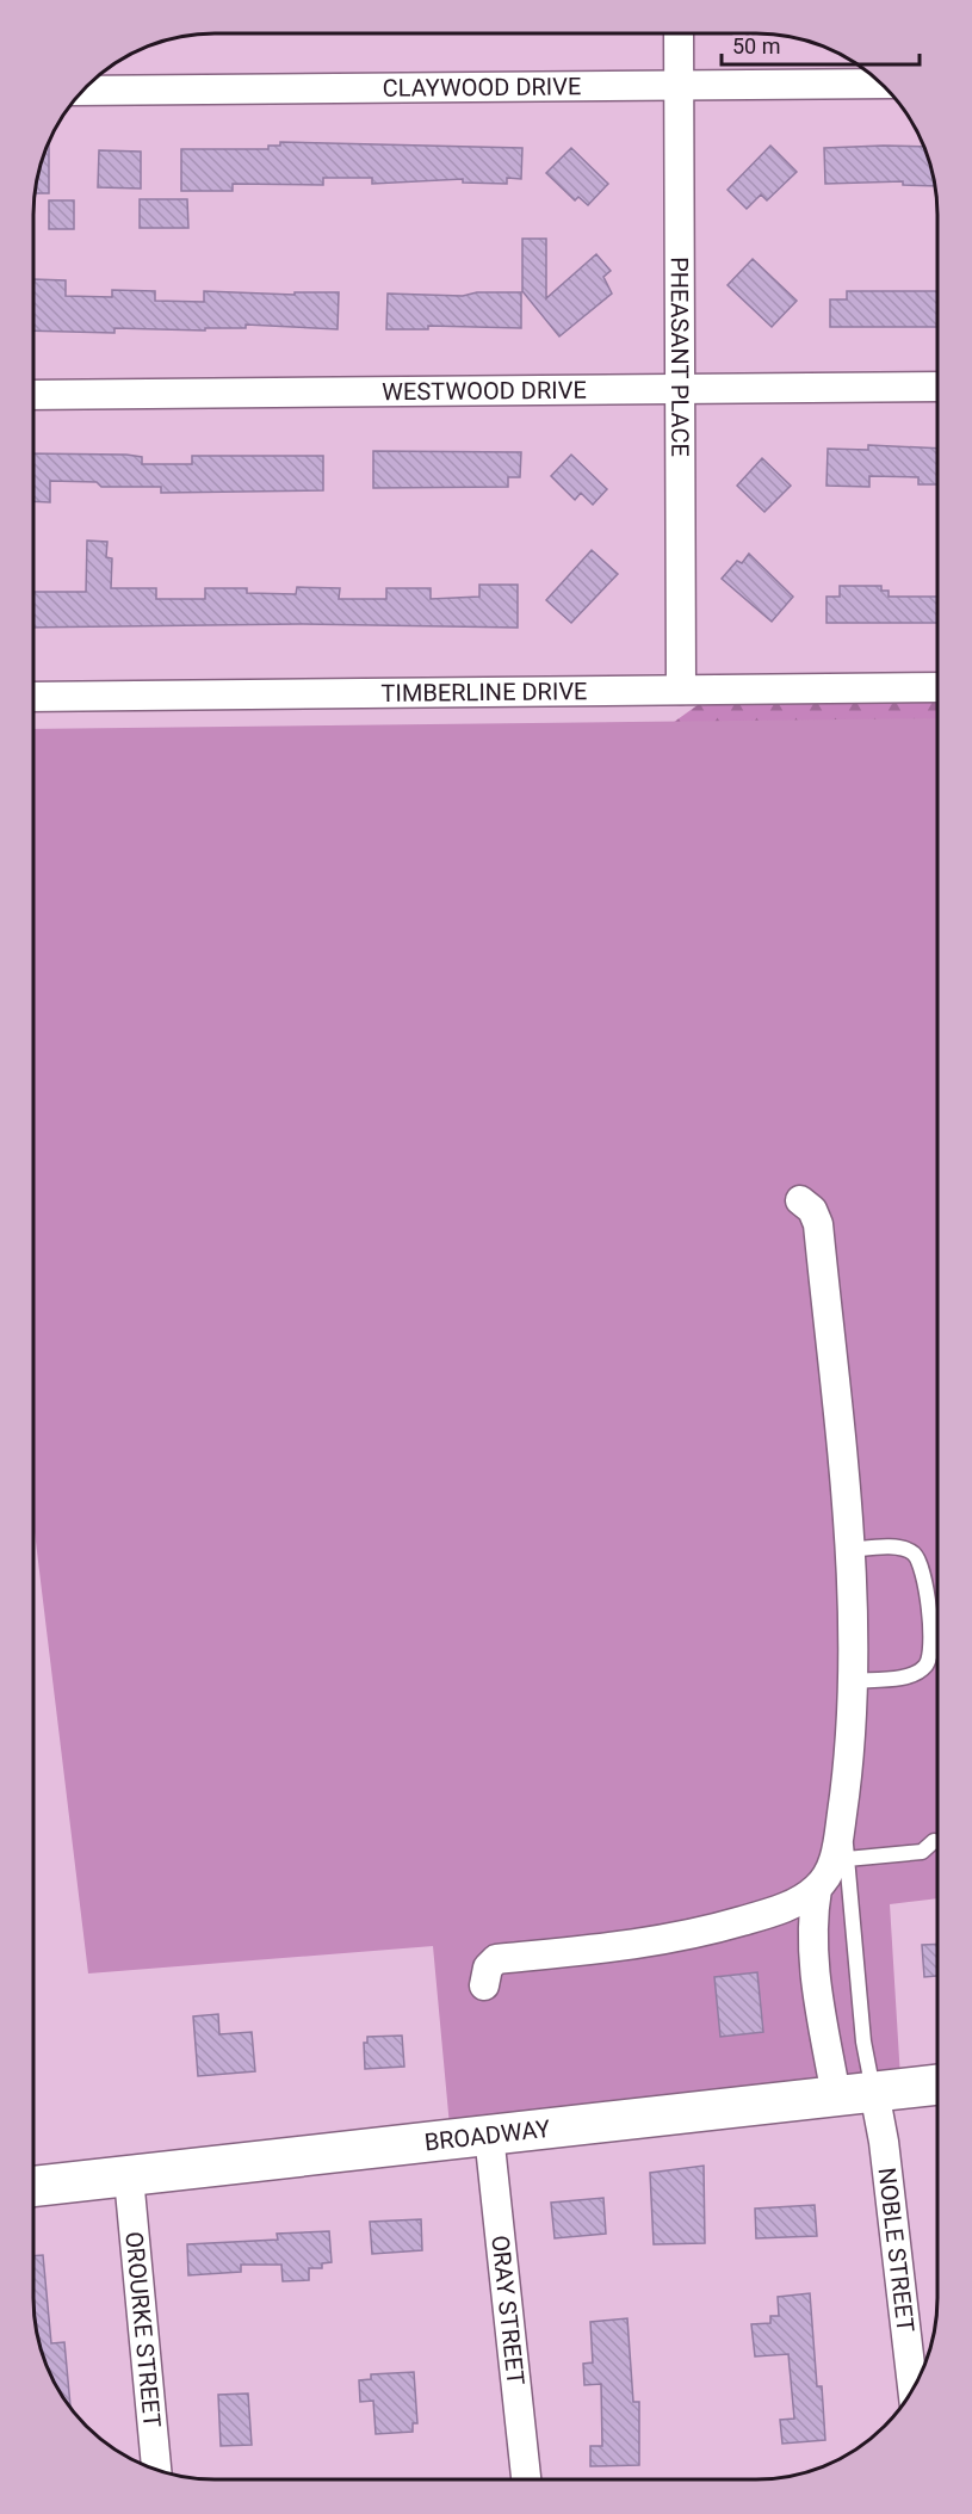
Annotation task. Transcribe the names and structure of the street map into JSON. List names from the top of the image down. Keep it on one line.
{"streets":{"street":["CLAYWOOD DRIVE","PHEASANT PLACE","WESTWOOD DRIVE","TIMBERLINE DRIVE","BROADWAY","NOBLE STREET","ORAY STREET","OROURKE STREET"]},"crossings":[["CLAYWOOD DRIVE","PHEASANT PLACE"],["PHEASANT PLACE","WESTWOOD DRIVE"],["PHEASANT PLACE","TIMBERLINE DRIVE"],["BROADWAY","NOBLE STREET"],["BROADWAY","ORAY STREET"],["BROADWAY","OROURKE STREET"]],"scale_bar":"50 m"}
